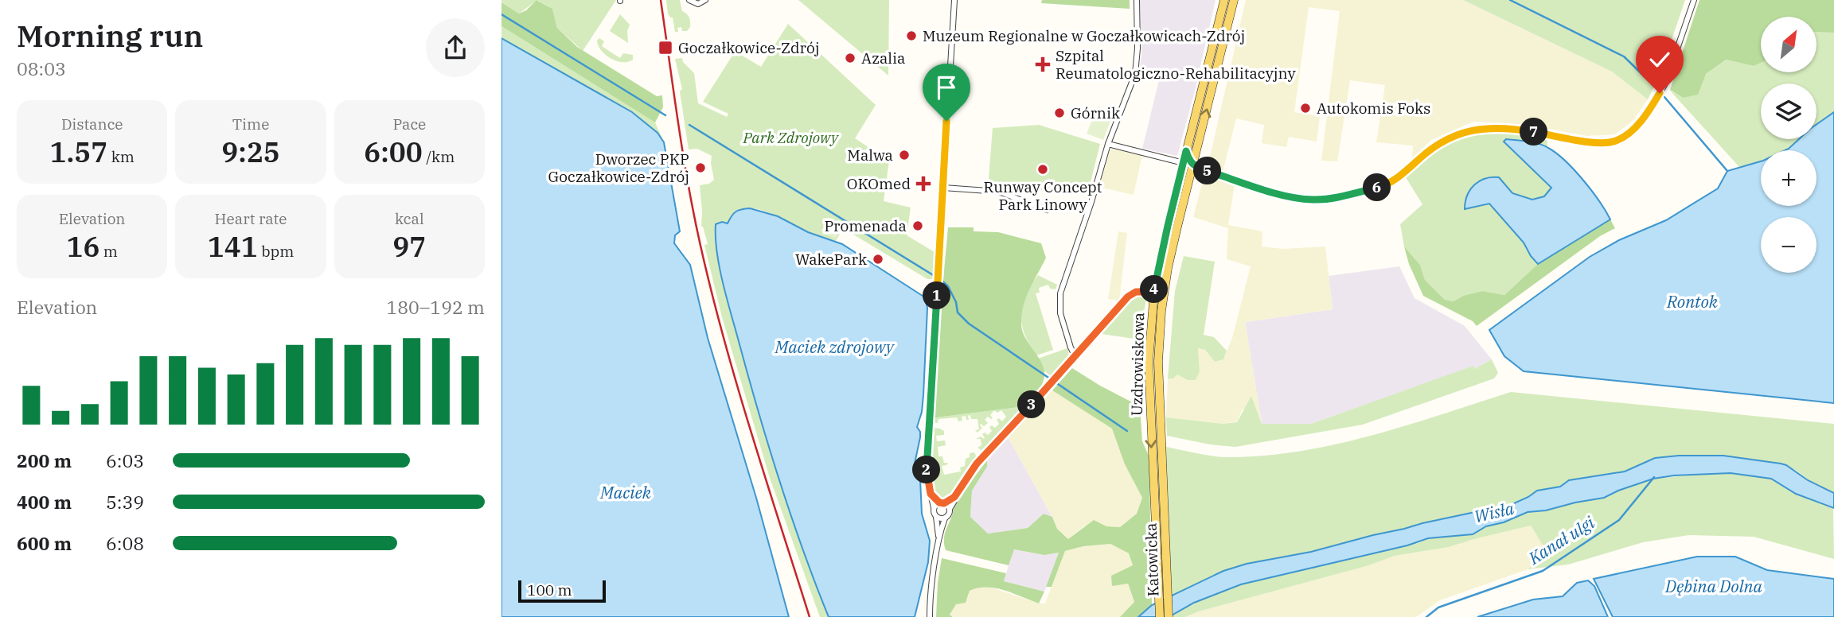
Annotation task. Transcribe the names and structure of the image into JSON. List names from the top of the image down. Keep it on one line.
{"streets":{"main road":["Uzdrowiskowa","Katowicka"]},"crossings":[["Uzdrowiskowa","Katowicka"]],"water":["Rontok","Maciek zdrojowy","Maciek","Wisła","Kanał ulgi","Dębina Dolna"],"parks":["Park Zdrojowy"],"places":{"other":["Muzeum Regionalne w Goczałkowicach-Zdrój","Azalia","Autokomis Foks","Górnik","Malwa","Dworzec PKP Goczałkowice-Zdrój","Runway Concept Park Linowy","Promenada","WakePark"],"transit":["Goczałkowice-Zdrój"],"health":["Szpital Reumatologiczno-Rehabilitacyjny","OKOmed"]},"scale_bar":"100 m","north":"top right","page":{"heading":["Morning run","08:03"],"map_buttons":["+","−"],"stats":[["Distance","1.57 km"],["Time","9:25"],["Pace","6:00 /km"],["Elevation","16 m"],["Heart rate","141 bpm"],["kcal","97"]],"pins":["7","5","6","4","1","3","2"],"chart":["Elevation","180–192 m"],"list":[{"name":"200 m","note":"6:03"},{"name":"400 m","note":"5:39"},{"name":"600 m","note":"6:08"}],"scale":"100 m"}}
